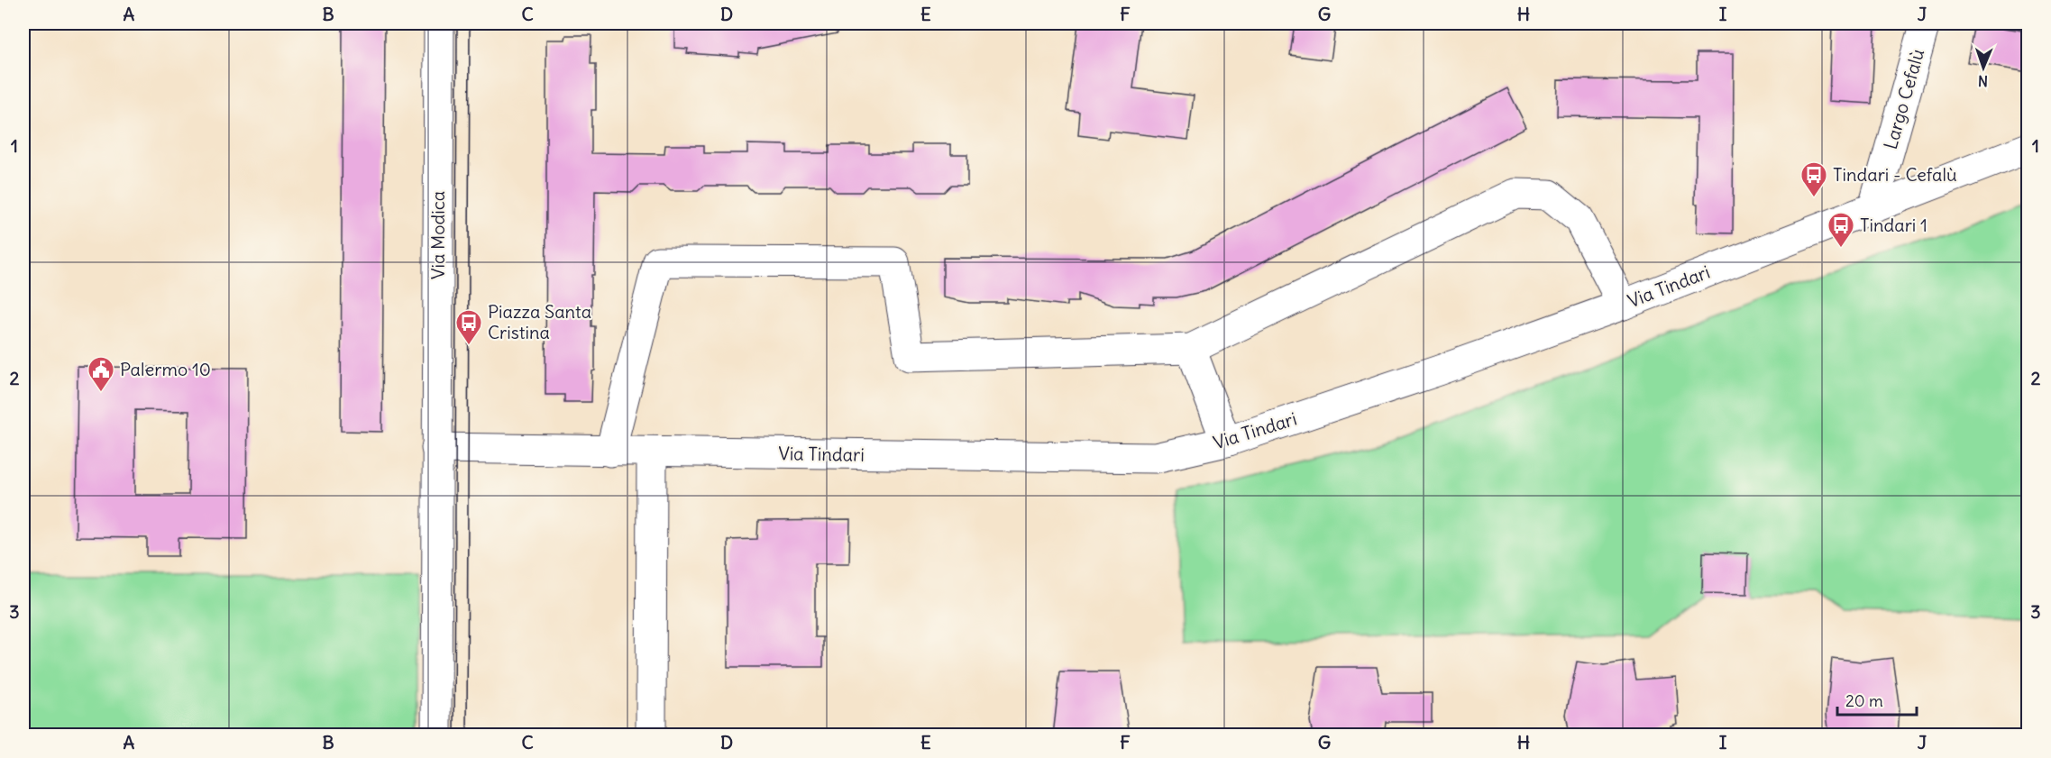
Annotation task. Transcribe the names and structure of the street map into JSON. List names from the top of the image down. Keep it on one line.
{"streets":{"street":["Largo Cefalù","Via Modica","Via Tindari"]},"crossings":[["Largo Cefalù","Via Tindari"],["Via Modica","Via Tindari"]],"places":{"bus stop":["Tindari - Cefalù","Tindari 1","Piazza Santa Cristina"],"public building":["Palermo 10"]},"scale_bar":"20 m","north":"bottom","grid":{"columns":["A","B","C","D","E","F","G","H","I","J"],"rows":["1","2","3"]}}
